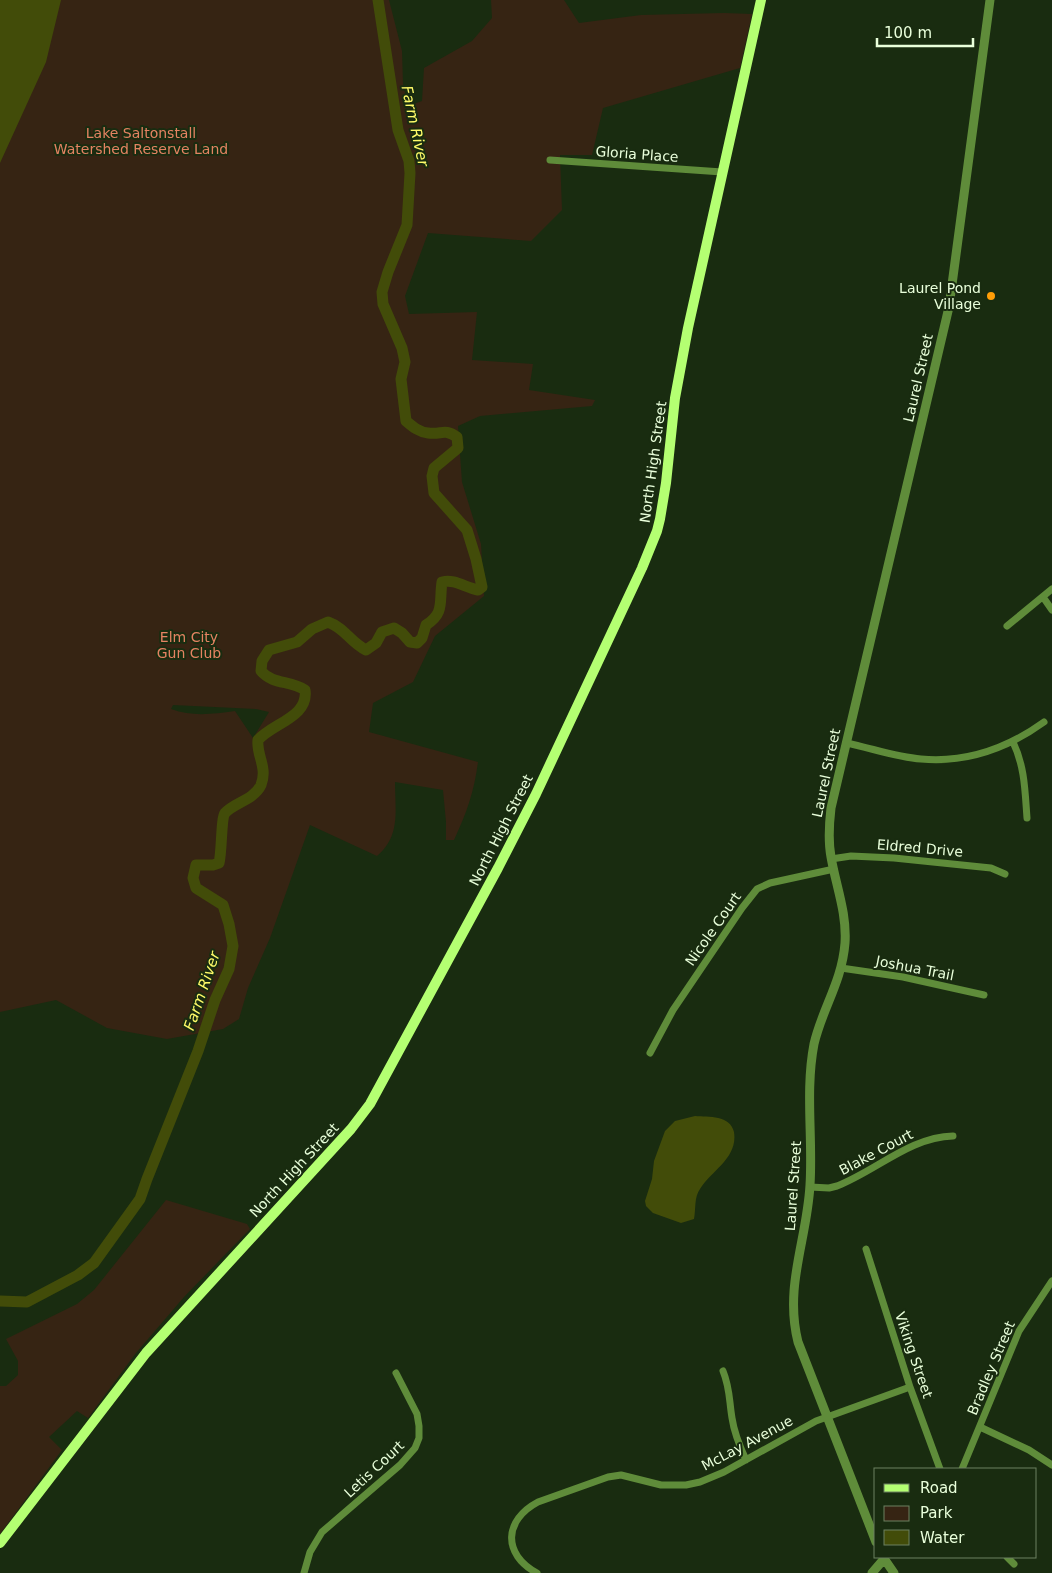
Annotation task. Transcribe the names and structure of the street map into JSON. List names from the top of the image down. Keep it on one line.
{"streets":{"main road":["North High Street"],"street":["Gloria Place","Laurel Street","Eldred Drive","Nicole Court","Joshua Trail","Blake Court","Viking Street","Bradley Street","McLay Avenue","Letis Court"]},"crossings":[["Gloria Place","North High Street"],["Laurel Street","Eldred Drive"],["Laurel Street","Nicole Court"],["Laurel Street","Joshua Trail"],["Laurel Street","Blake Court"],["Laurel Street","McLay Avenue"],["Viking Street","McLay Avenue"]],"water":["Farm River"],"parks":["Lake Saltonstall Watershed Reserve Land","Elm City Gun Club"],"places":["Laurel Pond Village"],"legend":["Road","Park","Water"],"scale_bar":"100 m"}
